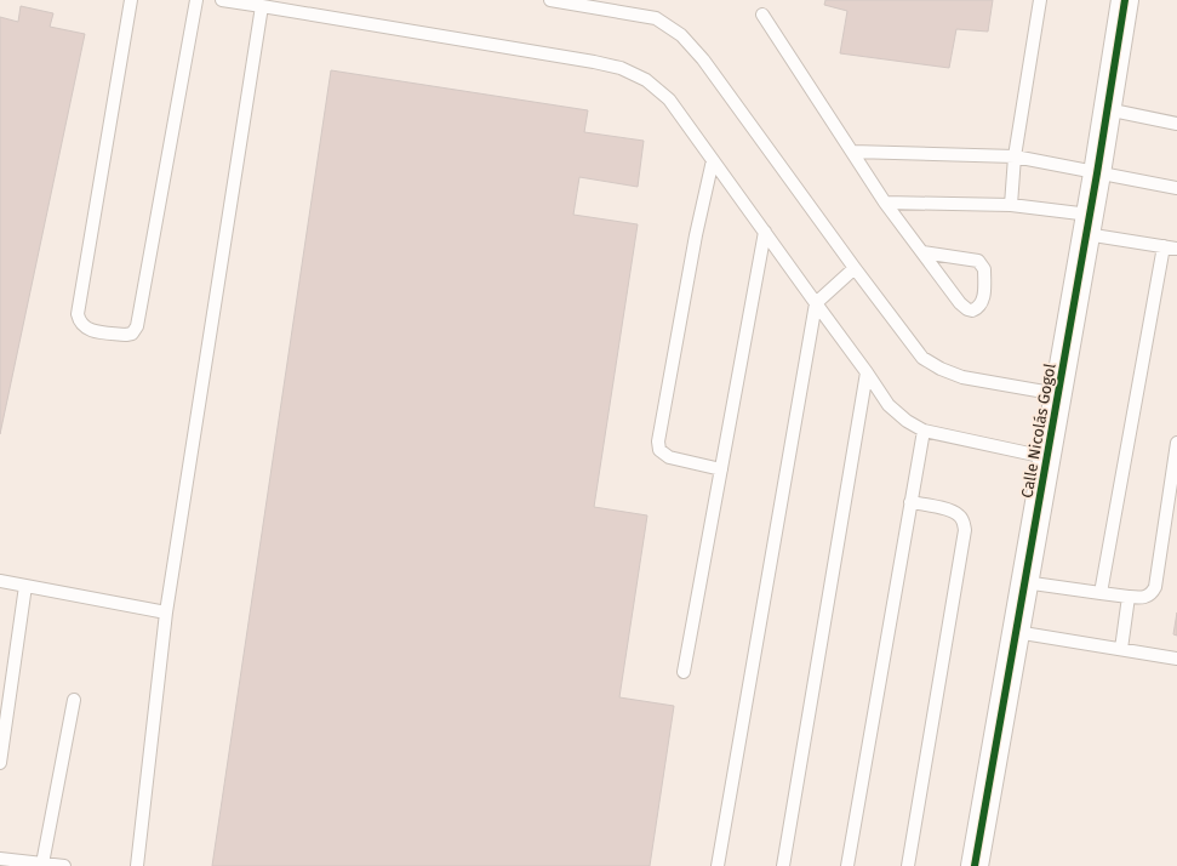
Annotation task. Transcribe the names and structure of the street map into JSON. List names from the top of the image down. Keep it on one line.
{"streets":{"street":["Calle Nicolás Gogol"]}}
